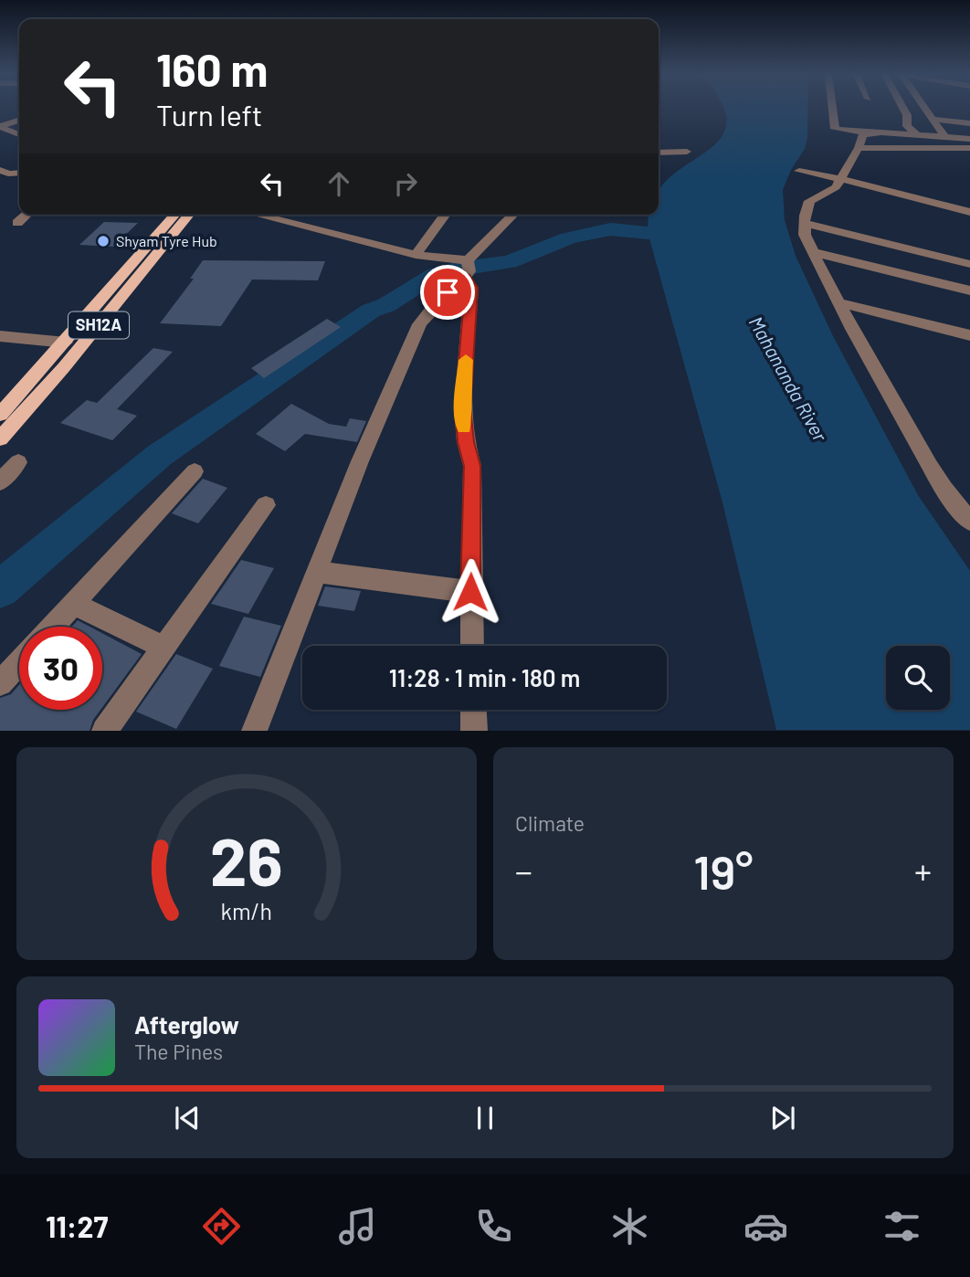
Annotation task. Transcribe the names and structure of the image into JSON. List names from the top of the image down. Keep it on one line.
{"streets":{"main road":["SH12A"]},"water":["Mahananda River"],"places":["Shyam Tyre Hub"],"page":{"turn":["160 m","Turn left"],"limit":"30","trip":"11:28 · 1 min · 180 m","tile":"Climate","heat":["−","19°","+"],"song":["Afterglow","The Pines"],"tabs":"11:27","gauge":["26","km/h"]}}
